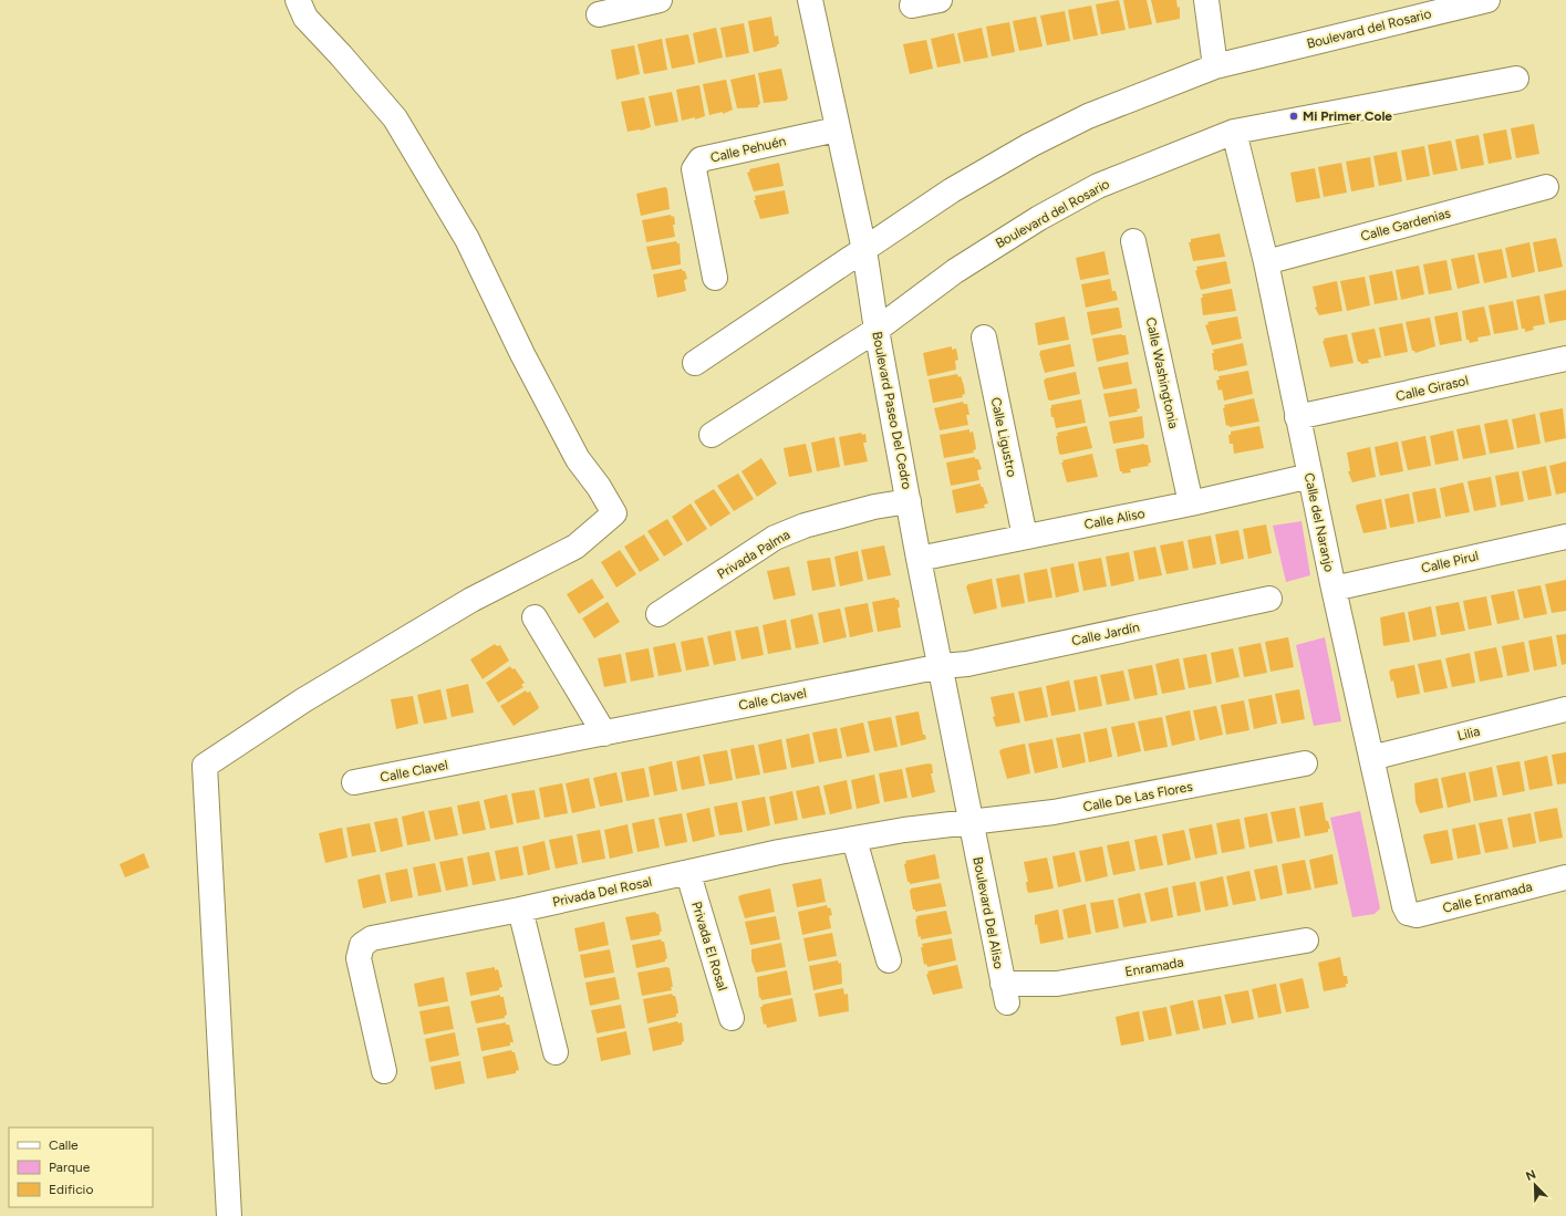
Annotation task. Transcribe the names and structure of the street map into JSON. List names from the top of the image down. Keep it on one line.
{"streets":{"street":["Boulevard del Rosario","Calle Pehuén","Calle Gardenias","Calle Washingtonia","Calle Girasol","Boulevard Paseo Del Cedro","Calle Ligustro","Calle Aliso","Calle del Naranjo","Privada Palma","Calle Pirul","Calle Jardín","Calle Clavel","Lilia","Calle De Las Flores","Privada Del Rosal","Calle Enramada","Boulevard Del Aliso","Privada El Rosal","Enramada"]},"crossings":[["Boulevard del Rosario","Boulevard Paseo Del Cedro"],["Boulevard del Rosario","Calle del Naranjo"],["Calle Pehuén","Boulevard Paseo Del Cedro"],["Calle Gardenias","Calle del Naranjo"],["Calle Washingtonia","Calle Aliso"],["Calle Girasol","Calle del Naranjo"],["Boulevard Paseo Del Cedro","Calle Aliso"],["Boulevard Paseo Del Cedro","Privada Palma"],["Boulevard Paseo Del Cedro","Calle Jardín"],["Boulevard Paseo Del Cedro","Calle Clavel"],["Boulevard Paseo Del Cedro","Calle De Las Flores"],["Boulevard Paseo Del Cedro","Privada Del Rosal"],["Boulevard Paseo Del Cedro","Boulevard Del Aliso"],["Calle Ligustro","Calle Aliso"],["Calle Aliso","Calle del Naranjo"],["Calle del Naranjo","Calle Pirul"],["Calle del Naranjo","Lilia"],["Calle del Naranjo","Calle Enramada"],["Calle Jardín","Calle Clavel"],["Calle De Las Flores","Privada Del Rosal"],["Calle De Las Flores","Boulevard Del Aliso"],["Privada Del Rosal","Boulevard Del Aliso"],["Privada Del Rosal","Privada El Rosal"],["Boulevard Del Aliso","Enramada"]],"places":["Mi Primer Cole"],"legend":["Calle","Parque","Edificio"],"north":"top left"}
